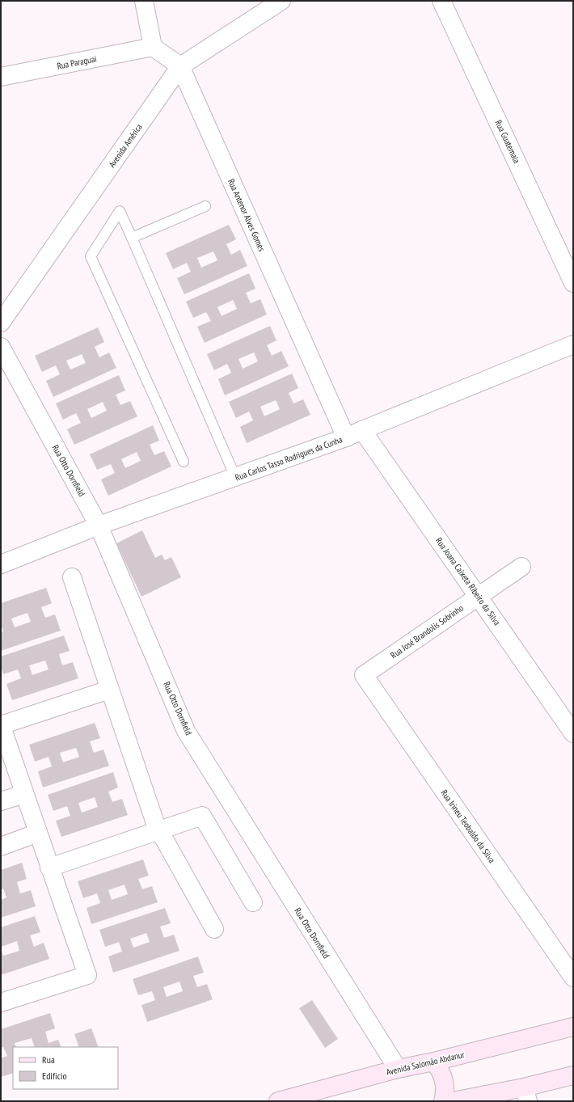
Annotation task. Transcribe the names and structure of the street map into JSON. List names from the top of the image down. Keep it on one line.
{"streets":{"street":["Rua Paraguai","Rua Guatemala","Avenida América","Rua Antenor Alves Gomes","Rua Carlos Tasso Rodrigues da Cunha","Rua Otto Dornfield","Rua Joana Caixeta Ribeiro da Silva","Rua José Brandolis Sobrinho","Rua Irineu Teobaldo da Silva","Avenida Salomão Abdanur"]},"crossings":[["Avenida América","Rua Antenor Alves Gomes"],["Rua Antenor Alves Gomes","Rua Carlos Tasso Rodrigues da Cunha"],["Rua Carlos Tasso Rodrigues da Cunha","Rua Otto Dornfield"],["Rua Carlos Tasso Rodrigues da Cunha","Rua Joana Caixeta Ribeiro da Silva"],["Rua Otto Dornfield","Avenida Salomão Abdanur"],["Rua Joana Caixeta Ribeiro da Silva","Rua José Brandolis Sobrinho"],["Rua José Brandolis Sobrinho","Rua Irineu Teobaldo da Silva"]],"legend":["Rua","Edifício"]}
